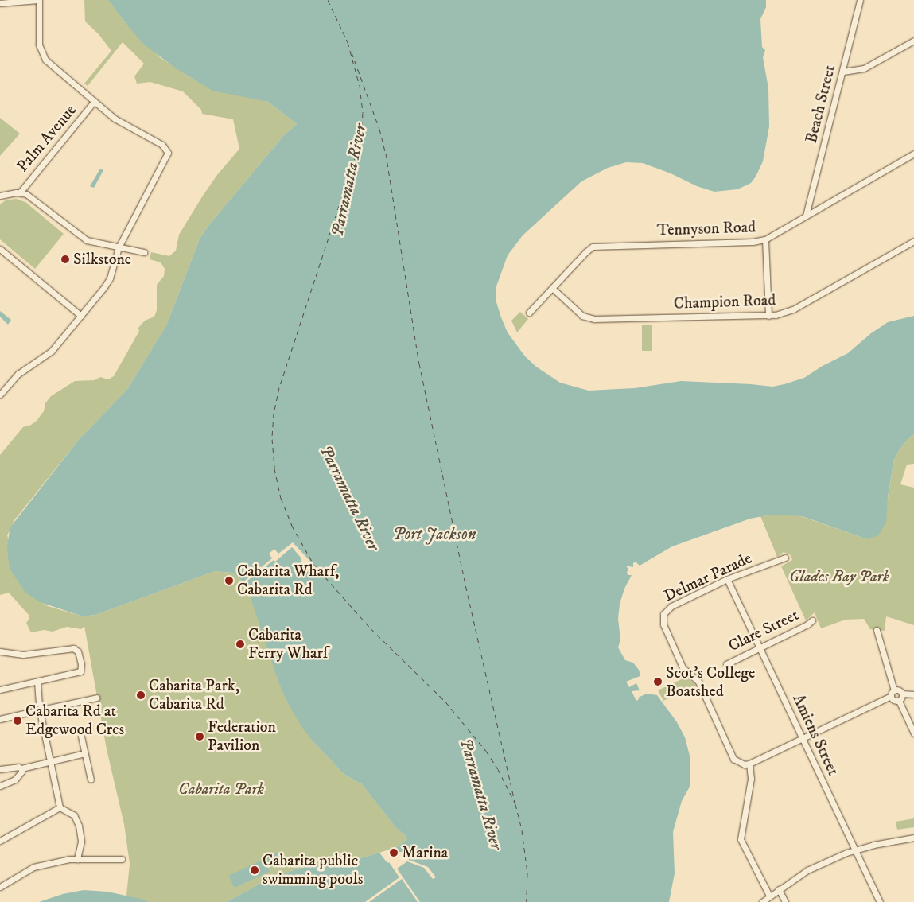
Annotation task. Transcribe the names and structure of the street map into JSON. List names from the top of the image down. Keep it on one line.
{"streets":{"street":["Beach Street","Palm Avenue","Tennyson Road","Champion Road","Delmar Parade","Clare Street","Amiens Street"]},"crossings":[["Beach Street","Tennyson Road"],["Tennyson Road","Champion Road"],["Delmar Parade","Amiens Street"],["Clare Street","Amiens Street"]],"water":["Parramatta River","Port Jackson"],"parks":["Glades Bay Park","Cabarita Park"],"places":["Silkstone","Cabarita Wharf, Cabarita Rd","Cabarita Ferry Wharf","Scot's College Boatshed","Cabarita Park, Cabarita Rd","Cabarita Rd at Edgewood Cres","Federation Pavilion","Marina","Cabarita public swimming pools"]}
